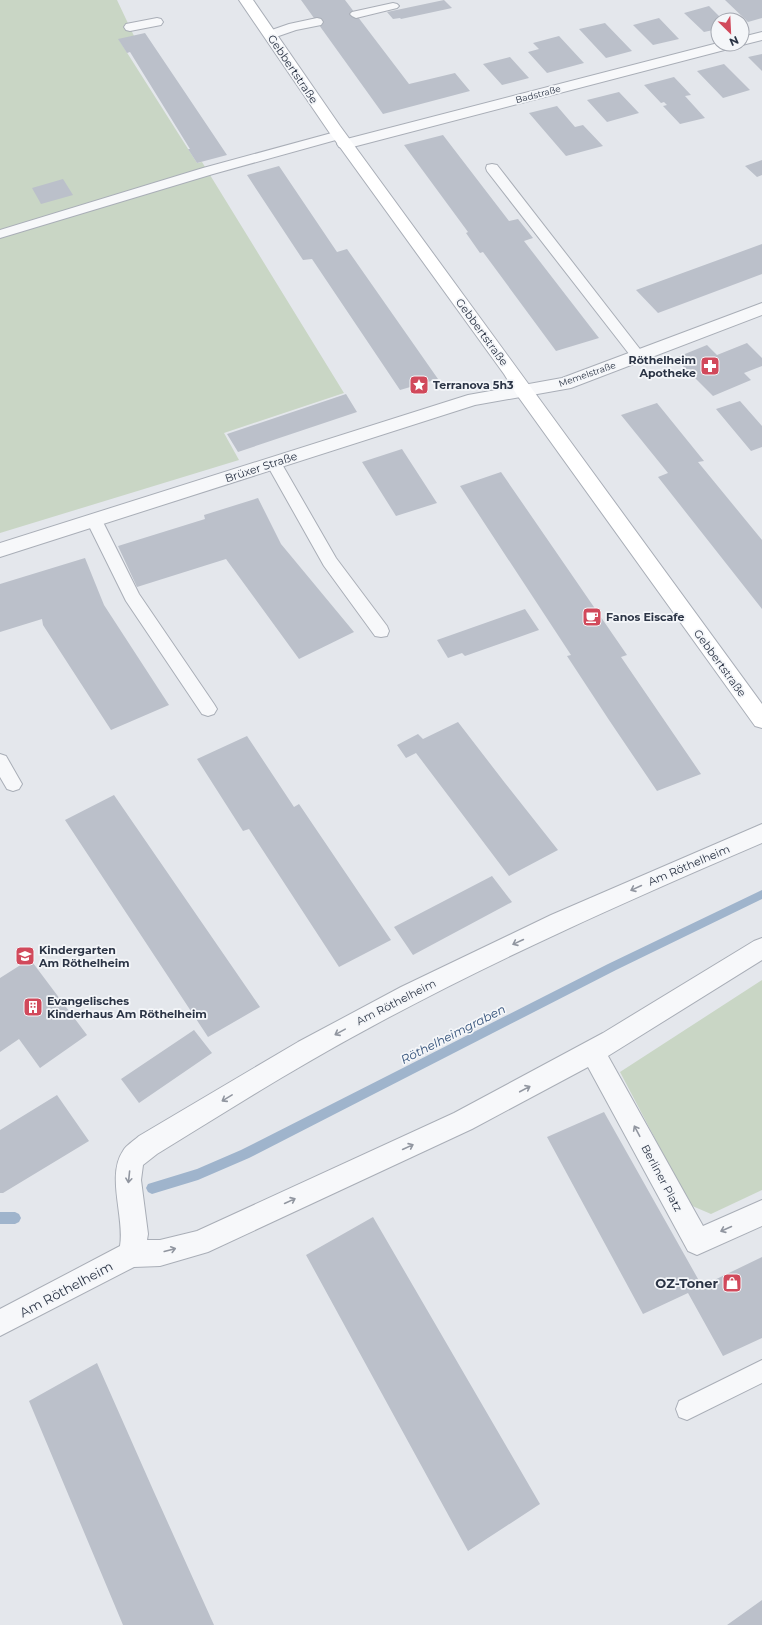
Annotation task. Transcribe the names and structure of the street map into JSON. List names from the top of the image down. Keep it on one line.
{"streets":{"street":["Gebbertstraße","Badstraße","Memelstraße","Brüxer Straße","Am Röthelheim","Berliner Platz"]},"crossings":[["Gebbertstraße","Badstraße"],["Gebbertstraße","Memelstraße"],["Gebbertstraße","Brüxer Straße"],["Memelstraße","Brüxer Straße"],["Am Röthelheim","Berliner Platz"]],"one_way":["Berliner Platz"],"water":["Röthelheimgraben"],"places":{"pharmacy":["Röthelheim Apotheke"],"place":["Terranova 5h3"],"cafe":["Fanos Eiscafe"],"school or university":["Kindergarten Am Röthelheim"],"building":["Evangelisches Kinderhaus Am Röthelheim"],"shop":["OZ-Toner"]},"north":"bottom right"}
